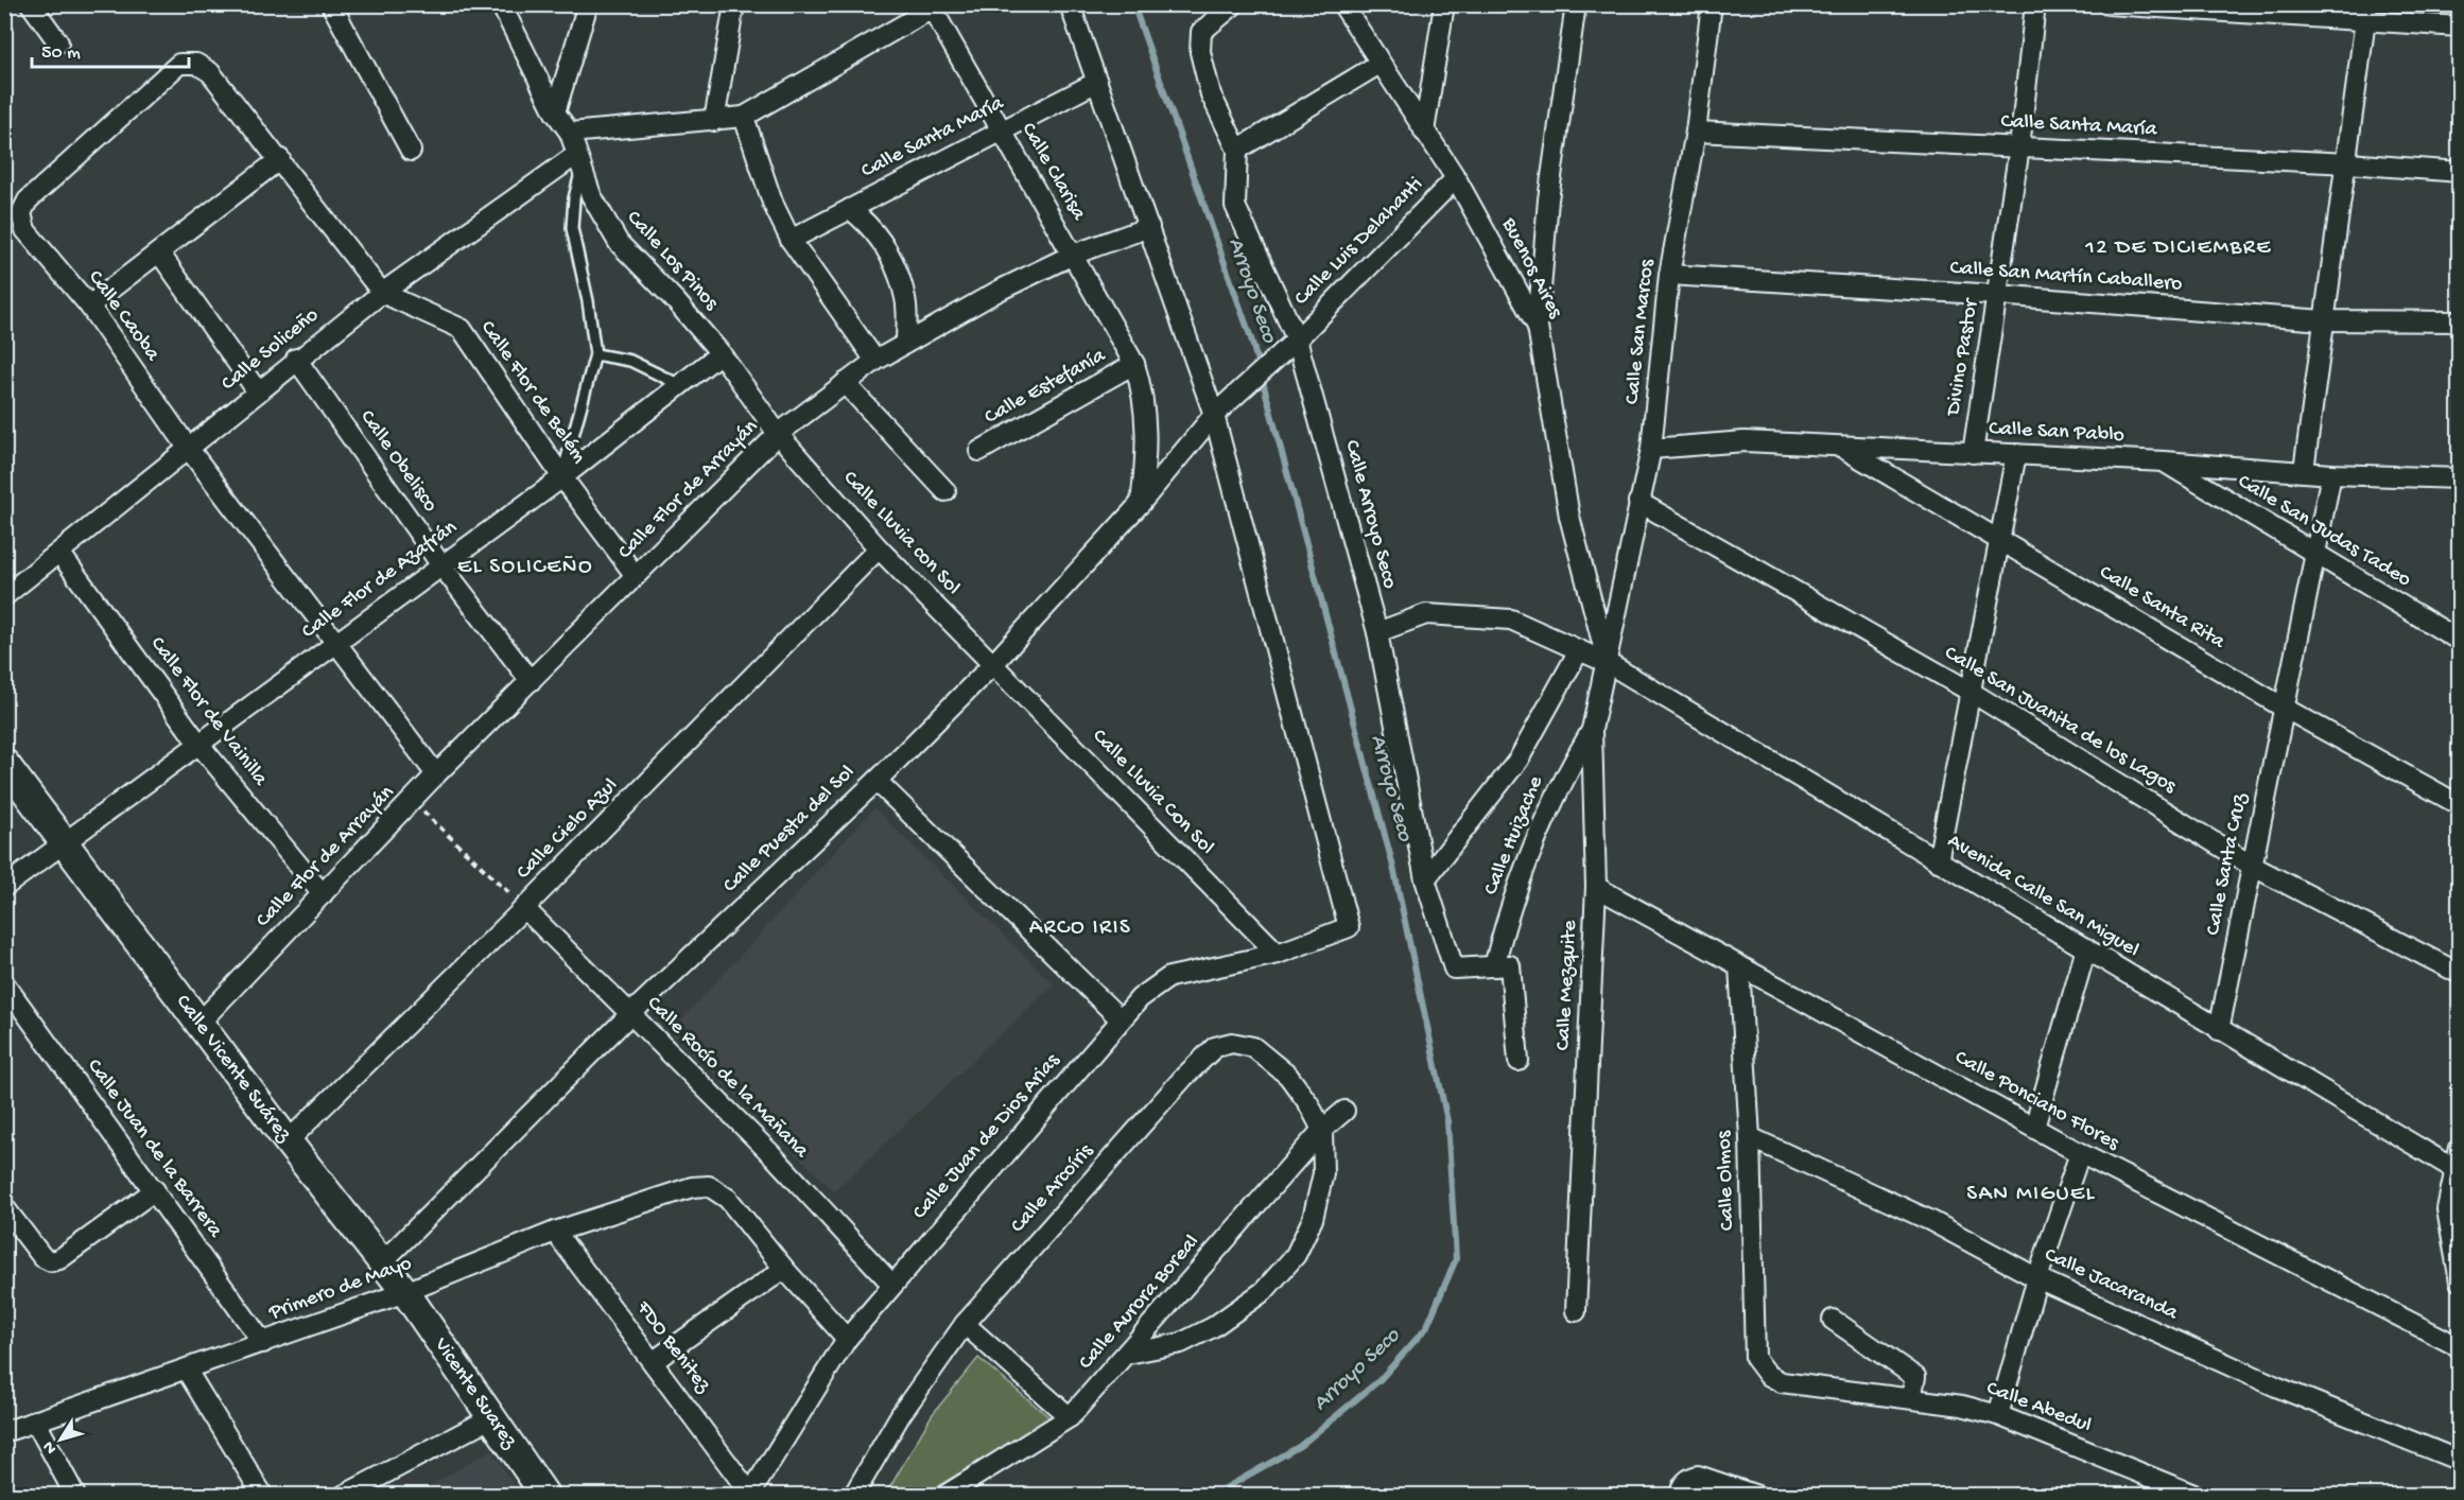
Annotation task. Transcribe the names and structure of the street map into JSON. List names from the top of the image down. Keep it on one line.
{"streets":{"street":["Calle Santa María","Calle Clarisa","Calle Luis Delahanti","Calle Los Pinos","Buenos Aires","Calle San Martín Caballero","Calle Caoba","Calle San Marcos","Calle Soliceño","Divino Pastor","Calle Estefanía","Calle Flor de Belém","Calle San Pablo","Calle Obelisco","Calle Flor de Arrayán","Calle Arroyo Seco","Calle San Judas Tadeo","Calle Lluvia con Sol","Calle Flor de Azafrán","Calle Santa Rita","Calle Flor de Vainilla","Calle San Juanita de los Lagos","Calle Lluvia Con Sol","Calle Cielo Azul","Calle Puesta del Sol","Calle Huizache","Calle Santa Cruz","Avenida Calle San Miguel","Calle Mezquite","Calle Vicente Suárez","Calle Rocío de la Mañana","Calle Ponciano Flores","Calle Juan de Dios Arias","Calle Juan de la Barrera","Calle Olmos","Calle Arcoíris","Calle Jacaranda","Primero de Mayo","Calle Aurora Boreal","FDO Benitez","Vicente Suarez","Calle Abedul"]},"crossings":[["Calle Santa María","Calle Clarisa"],["Calle Santa María","Calle San Marcos"],["Calle Santa María","Divino Pastor"],["Calle Clarisa","Calle Estefanía"],["Calle Clarisa","Calle Flor de Arrayán"],["Calle Clarisa","Calle Puesta del Sol"],["Calle Luis Delahanti","Buenos Aires"],["Calle Luis Delahanti","Calle Arroyo Seco"],["Calle Luis Delahanti","Calle Puesta del Sol"],["Calle Los Pinos","Calle Soliceño"],["Calle Los Pinos","Calle Flor de Arrayán"],["Calle Los Pinos","Calle Lluvia con Sol"],["Calle Los Pinos","Calle Flor de Azafrán"],["Buenos Aires","Calle San Marcos"],["Buenos Aires","Avenida Calle San Miguel"],["Buenos Aires","Calle Mezquite"],["Calle San Martín Caballero","Calle San Marcos"],["Calle San Martín Caballero","Divino Pastor"],["Calle Caoba","Calle Soliceño"],["Calle Caoba","Calle Flor de Belém"],["Calle Caoba","Calle Flor de Arrayán"],["Calle Caoba","Calle Flor de Azafrán"],["Calle San Marcos","Calle San Pablo"],["Calle San Marcos","Calle San Juanita de los Lagos"],["Calle San Marcos","Avenida Calle San Miguel"],["Calle San Marcos","Calle Mezquite"],["Calle Soliceño","Calle Flor de Belém"],["Calle Soliceño","Calle Obelisco"],["Calle Soliceño","Calle Flor de Vainilla"],["Divino Pastor","Calle San Pablo"],["Calle Flor de Belém","Calle Flor de Arrayán"],["Calle Flor de Belém","Calle Flor de Azafrán"],["Calle San Pablo","Calle San Judas Tadeo"],["Calle San Pablo","Calle Santa Rita"],["Calle San Pablo","Calle Santa Cruz"],["Calle Obelisco","Calle Flor de Arrayán"],["Calle Obelisco","Calle Flor de Azafrán"],["Calle Flor de Arrayán","Calle Lluvia con Sol"],["Calle Flor de Arrayán","Calle Flor de Vainilla"],["Calle Flor de Arrayán","Calle Vicente Suárez"],["Calle Arroyo Seco","Calle Huizache"],["Calle Arroyo Seco","Avenida Calle San Miguel"],["Calle San Judas Tadeo","Calle Santa Cruz"],["Calle Lluvia con Sol","Calle Lluvia Con Sol"],["Calle Lluvia con Sol","Calle Cielo Azul"],["Calle Lluvia con Sol","Calle Puesta del Sol"],["Calle Flor de Azafrán","Calle Flor de Vainilla"],["Calle Flor de Azafrán","Calle Vicente Suárez"],["Calle Santa Rita","Calle Santa Cruz"],["Calle San Juanita de los Lagos","Calle Santa Cruz"],["Calle Lluvia Con Sol","Calle Puesta del Sol"],["Calle Lluvia Con Sol","Calle Juan de Dios Arias"],["Calle Cielo Azul","Calle Vicente Suárez"],["Calle Cielo Azul","Calle Rocío de la Mañana"],["Calle Puesta del Sol","Calle Vicente Suárez"],["Calle Puesta del Sol","Calle Rocío de la Mañana"],["Calle Puesta del Sol","Calle Juan de Dios Arias"],["Calle Huizache","Calle Mezquite"],["Calle Santa Cruz","Avenida Calle San Miguel"],["Avenida Calle San Miguel","Calle Mezquite"],["Calle Mezquite","Calle Ponciano Flores"],["Calle Vicente Suárez","Primero de Mayo"],["Calle Vicente Suárez","Vicente Suarez"],["Calle Rocío de la Mañana","Calle Juan de Dios Arias"],["Calle Ponciano Flores","Calle Olmos"],["Calle Juan de Dios Arias","FDO Benitez"],["Calle Juan de la Barrera","Primero de Mayo"],["Calle Olmos","Calle Jacaranda"],["Calle Olmos","Calle Abedul"],["Calle Arcoíris","Calle Aurora Boreal"],["Primero de Mayo","FDO Benitez"],["Primero de Mayo","Vicente Suarez"]],"districts":["12 DE DICIEMBRE","EL SOLICEÑO","ARCO IRIS","SAN MIGUEL"],"water":["Arroyo Seco"],"scale_bar":"50 m","north":"bottom left"}
